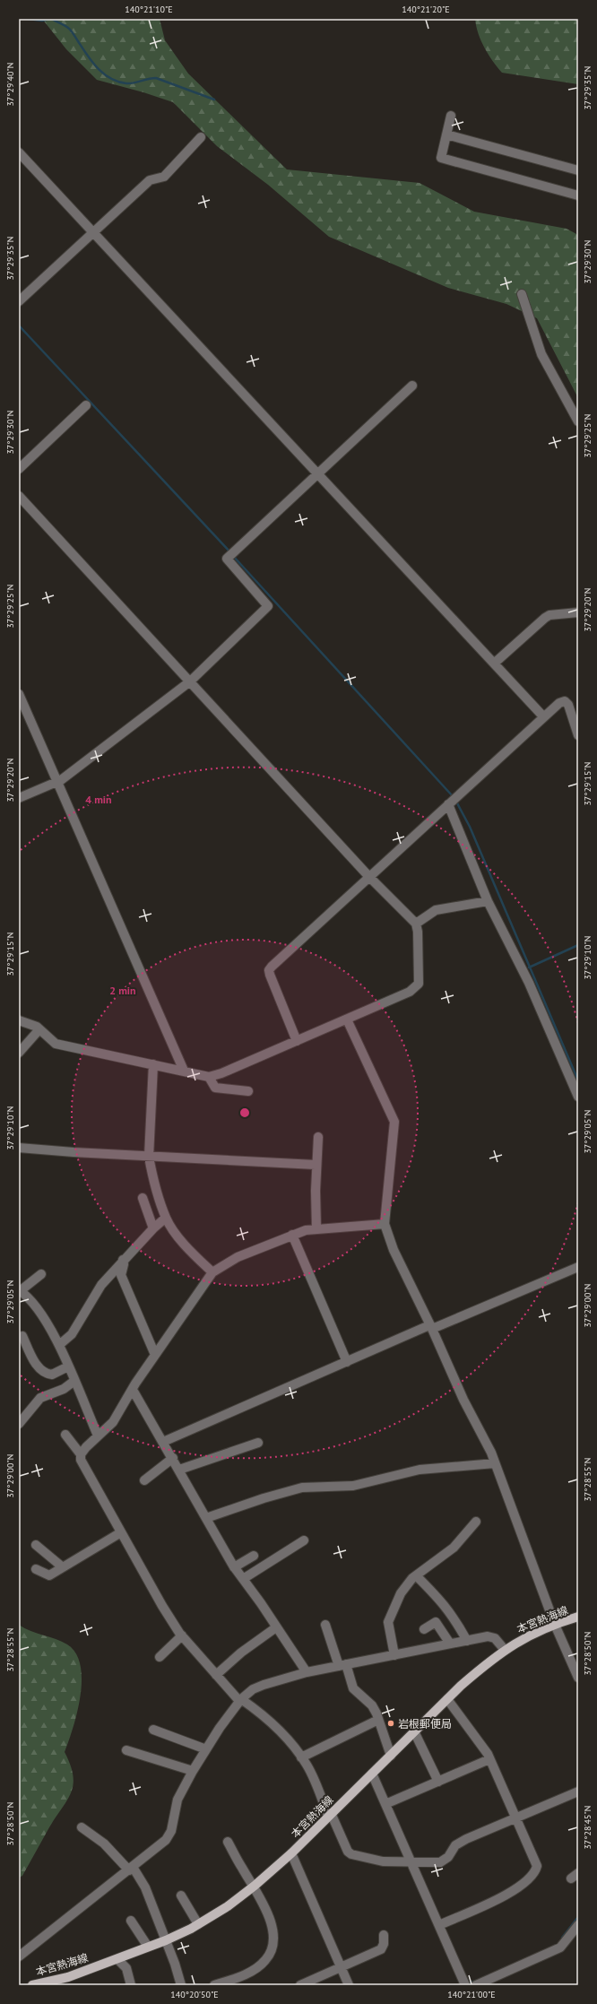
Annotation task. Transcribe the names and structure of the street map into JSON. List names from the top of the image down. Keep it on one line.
{"streets":{"main road":["本宮熱海線"]},"places":["岩根郵便局"],"coordinates":["140°21'10\"E","140°21'20\"E","37°29'40\"N","37°29'35\"N","37°29'30\"N","37°29'25\"N","37°29'20\"N","37°29'15\"N","37°29'10\"N","37°29'05\"N","37°29'00\"N","37°28'55\"N","37°28'50\"N","37°28'45\"N","140°20'50\"E","140°21'00\"E"],"rings":["4 min","2 min"]}
